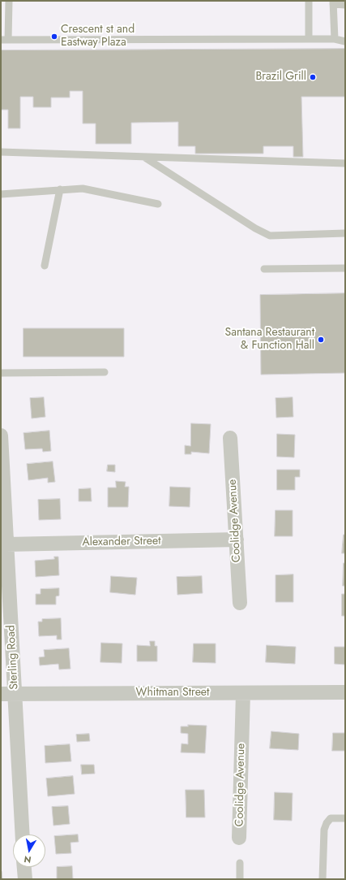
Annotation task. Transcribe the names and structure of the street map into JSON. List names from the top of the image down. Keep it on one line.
{"streets":{"street":["Coolidge Avenue","Alexander Street","Sterling Road","Whitman Street"]},"crossings":[["Coolidge Avenue","Alexander Street"],["Coolidge Avenue","Whitman Street"],["Alexander Street","Sterling Road"],["Sterling Road","Whitman Street"]],"places":["Crescent st and Eastway Plaza","Brazil Grill","Santana Restaurant & Function Hall"],"north":"bottom"}
